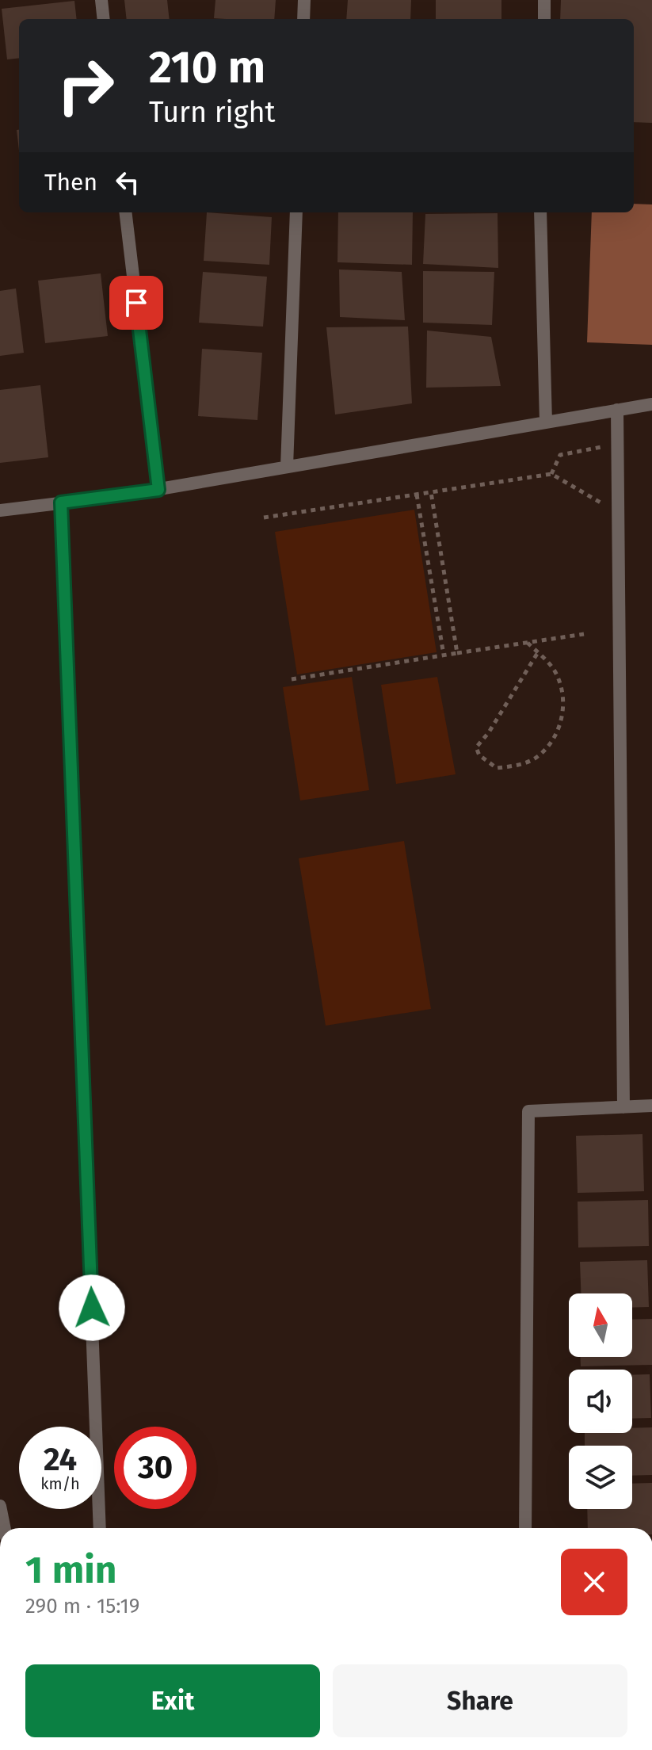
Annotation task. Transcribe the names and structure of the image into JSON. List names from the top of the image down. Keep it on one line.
{"north":"top","page":{"turn":["210 m","Turn right"],"then":"Then","speed":"24 km/h","limit":"30","heading":["1 min","290 m · 15:19"],"buttons":["Exit","Share"]}}
